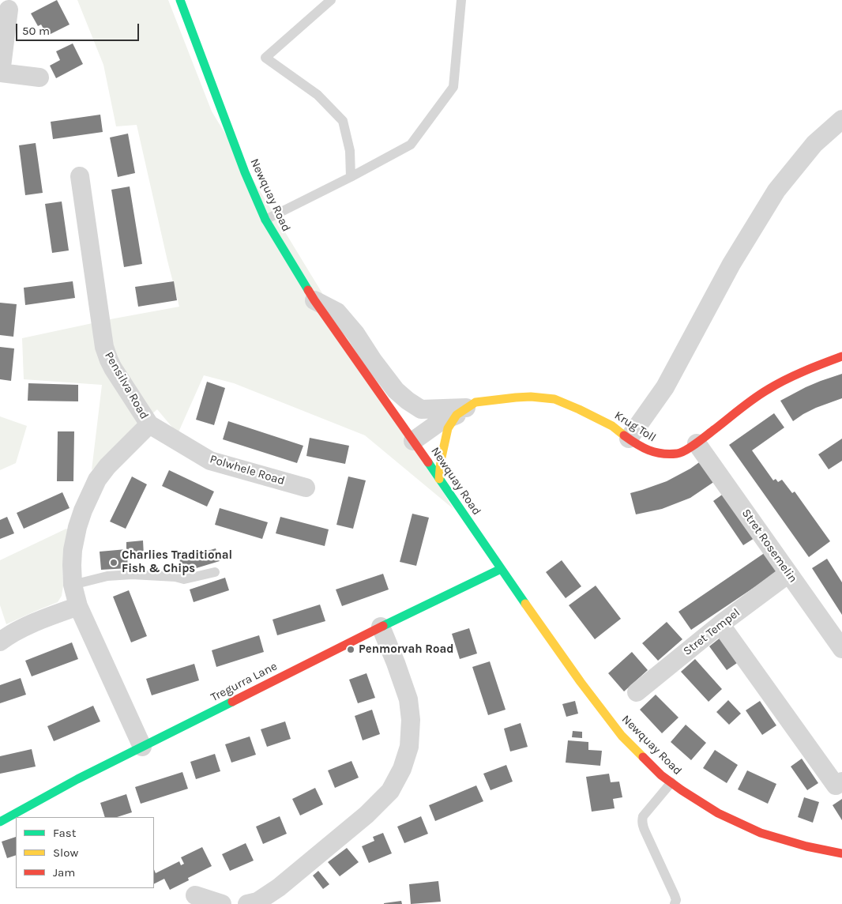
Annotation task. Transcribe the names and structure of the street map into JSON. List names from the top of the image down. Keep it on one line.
{"streets":{"main road":["Newquay Road","Krug Toll","Tregurra Lane"],"street":["Pensilva Road","Polwhele Road","Stret Rosemelin","Stret Tempel"]},"crossings":[["Newquay Road","Tregurra Lane"],["Pensilva Road","Polwhele Road"],["Pensilva Road","Tregurra Lane"],["Krug Toll","Stret Rosemelin"],["Stret Rosemelin","Stret Tempel"]],"places":["Charlies Traditional Fish & Chips","Penmorvah Road"],"legend":["Fast","Slow","Jam"],"scale_bar":"50 m"}
